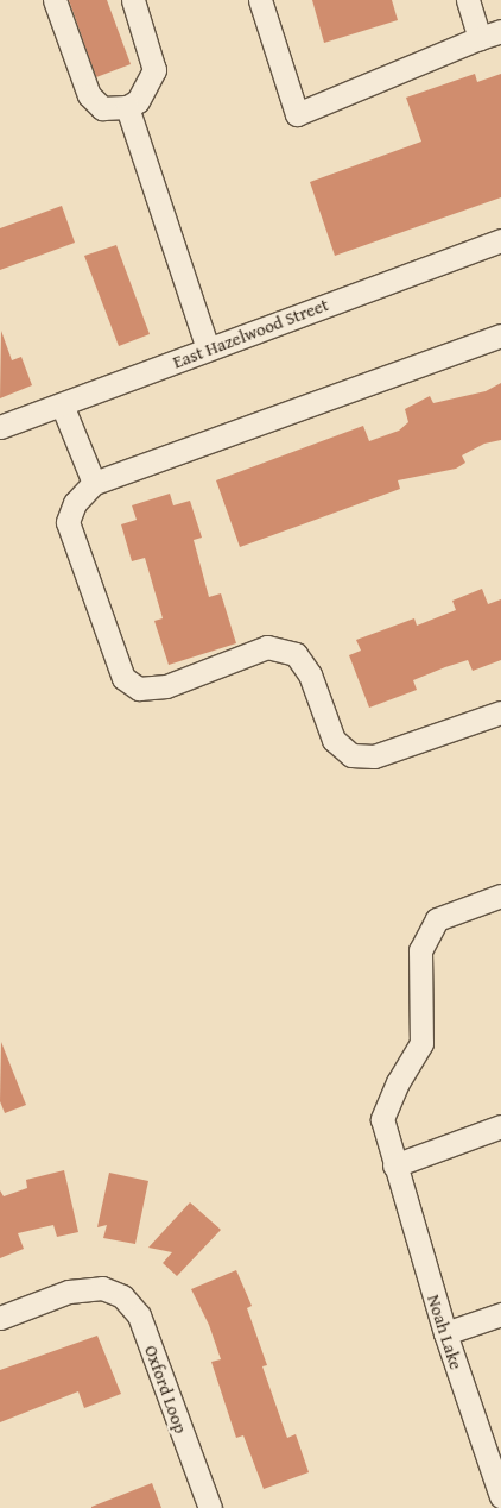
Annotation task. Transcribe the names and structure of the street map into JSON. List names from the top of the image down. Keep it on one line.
{"streets":{"street":["East Hazelwood Street","Noah Lake","Oxford Loop"]}}
